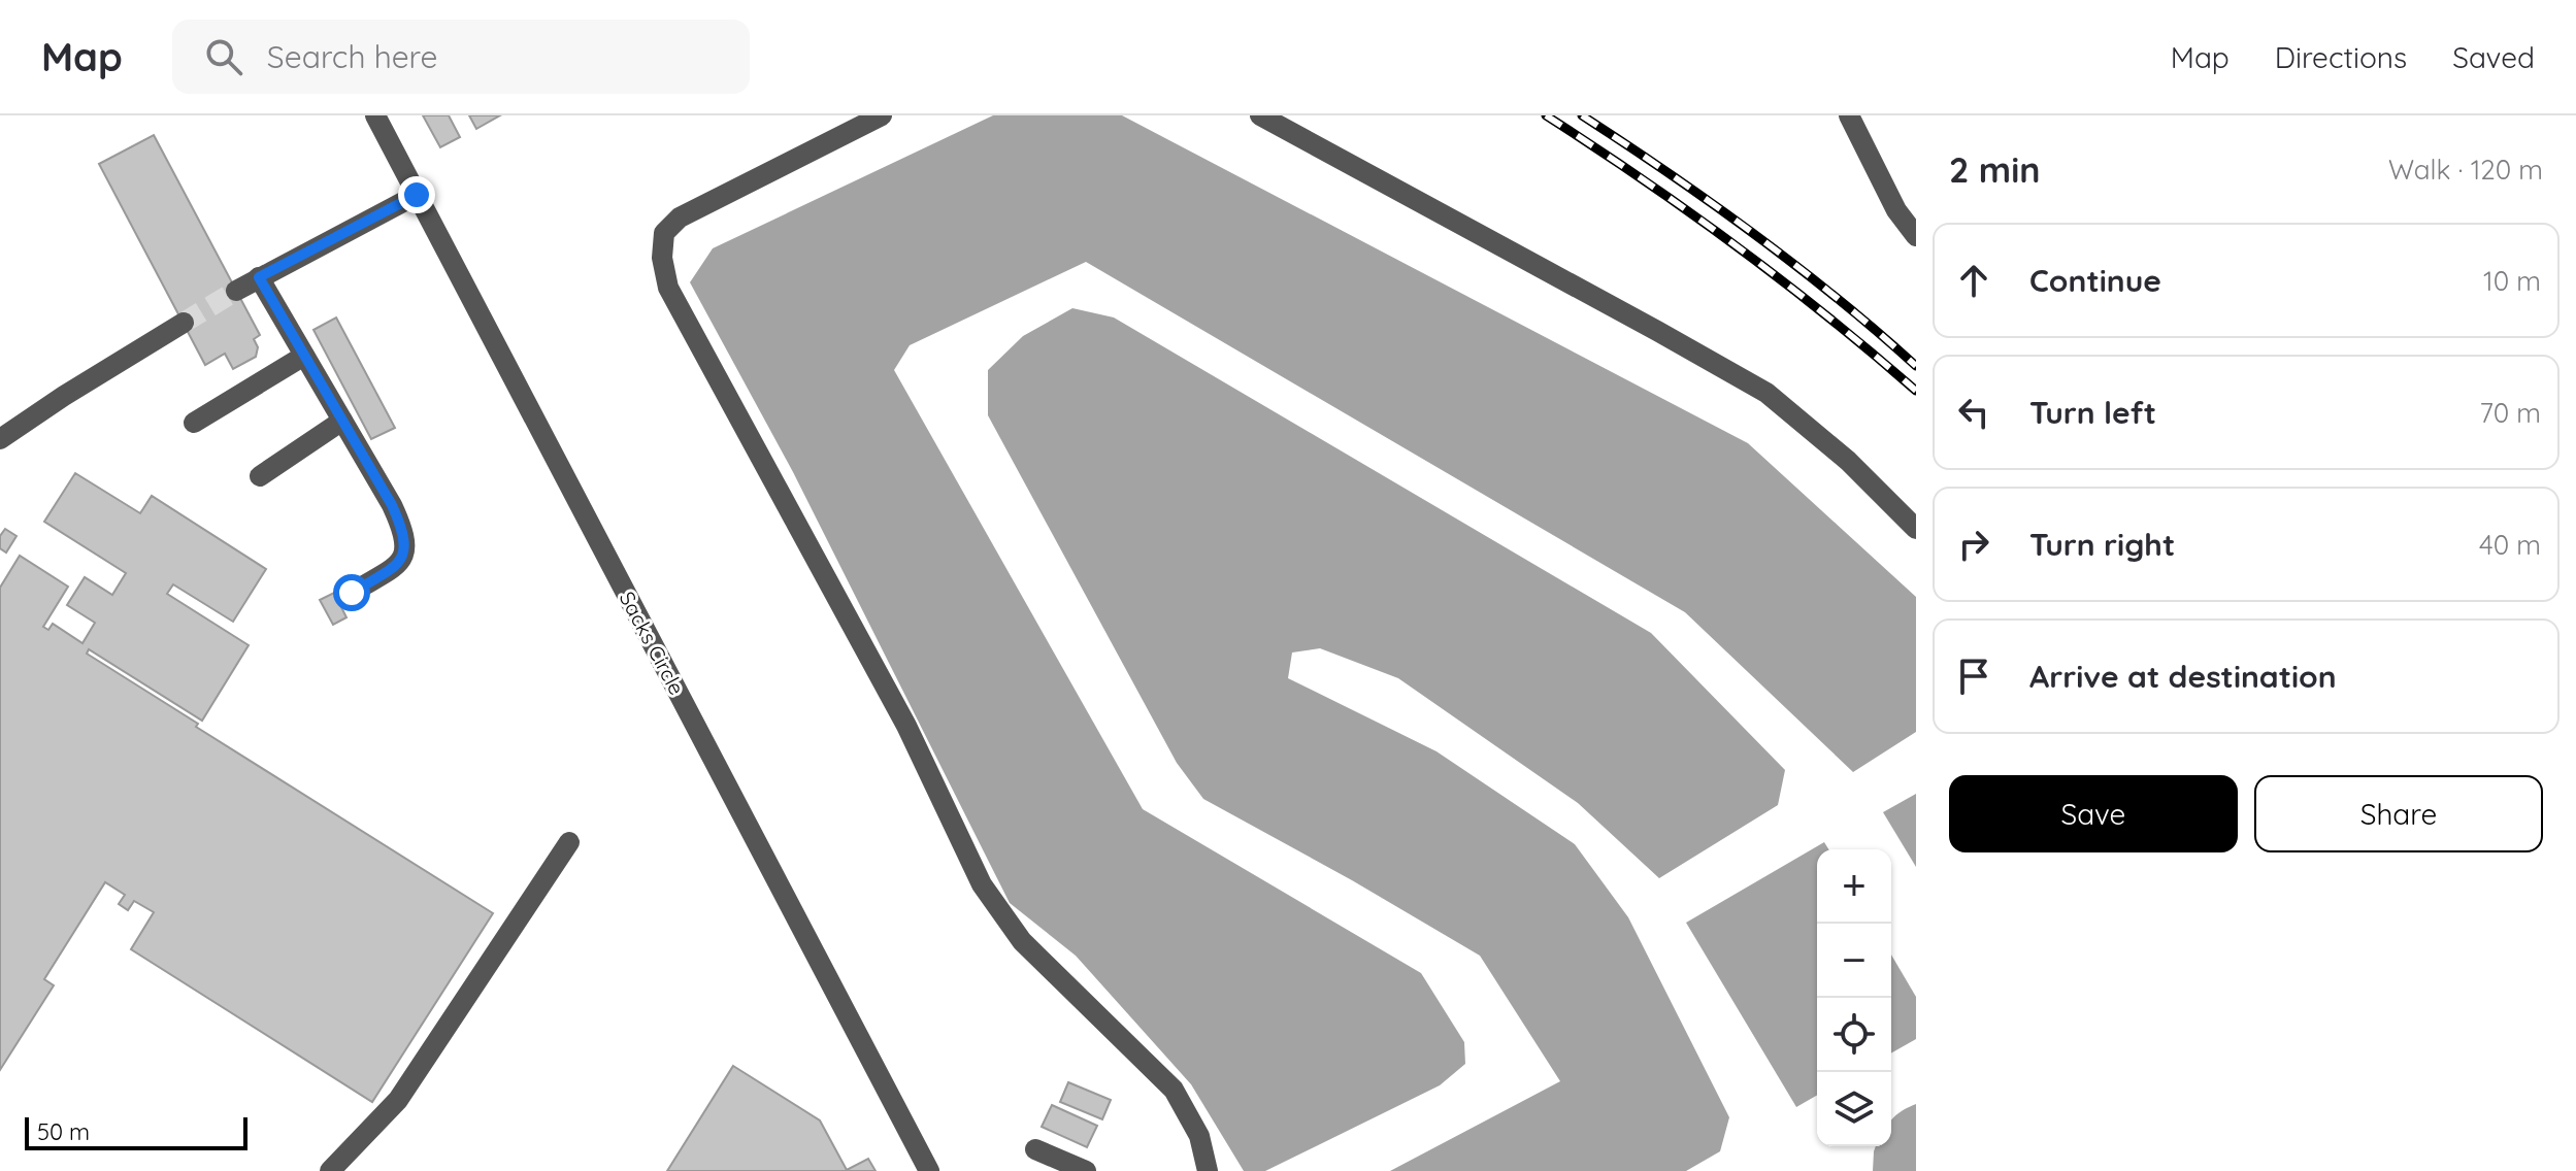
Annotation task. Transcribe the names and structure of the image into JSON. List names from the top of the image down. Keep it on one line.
{"streets":{"lane":["Sacks Circle"]},"scale_bar":"50 m","page":{"header":"Map","search":"Search here","nav":["Map","Directions","Saved"],"heading":["2 min","Walk · 120 m"],"list":[["Continue","10 m"],["Turn left","70 m"],["Turn right","40 m"],"Arrive at destination"],"buttons":["Save","Share"],"map_buttons":["+","−"],"scale":"50 m"}}
